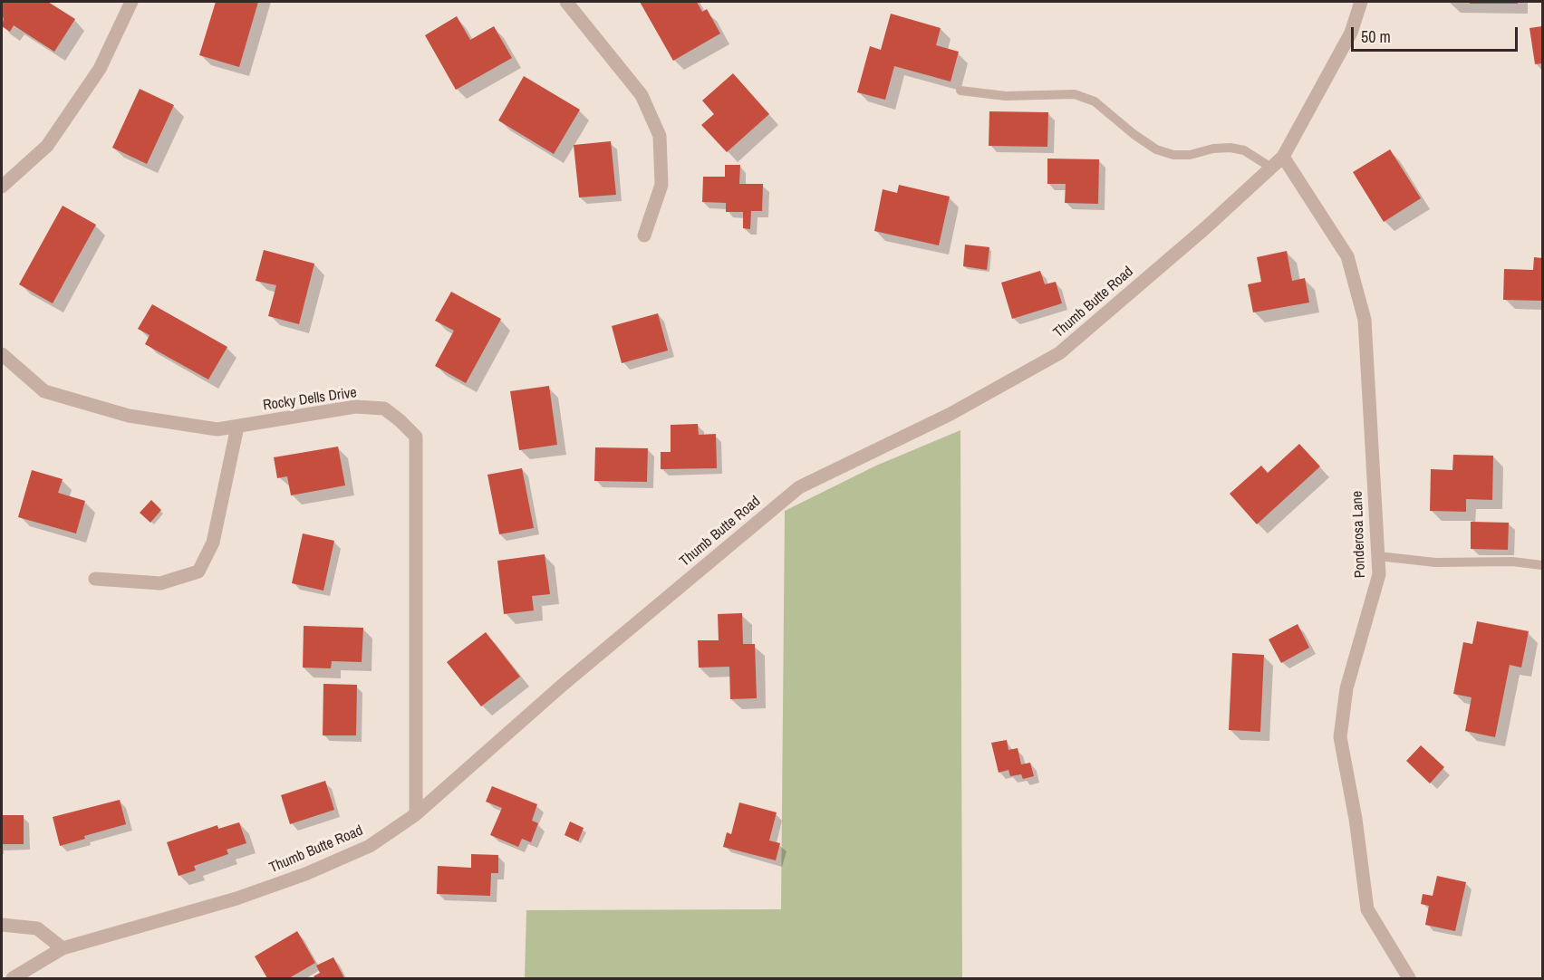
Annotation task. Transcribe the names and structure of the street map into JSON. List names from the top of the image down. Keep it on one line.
{"streets":{"street":["Thumb Butte Road","Rocky Dells Drive","Ponderosa Lane"]},"crossings":[["Thumb Butte Road","Rocky Dells Drive"],["Thumb Butte Road","Ponderosa Lane"]],"scale_bar":"50 m"}
